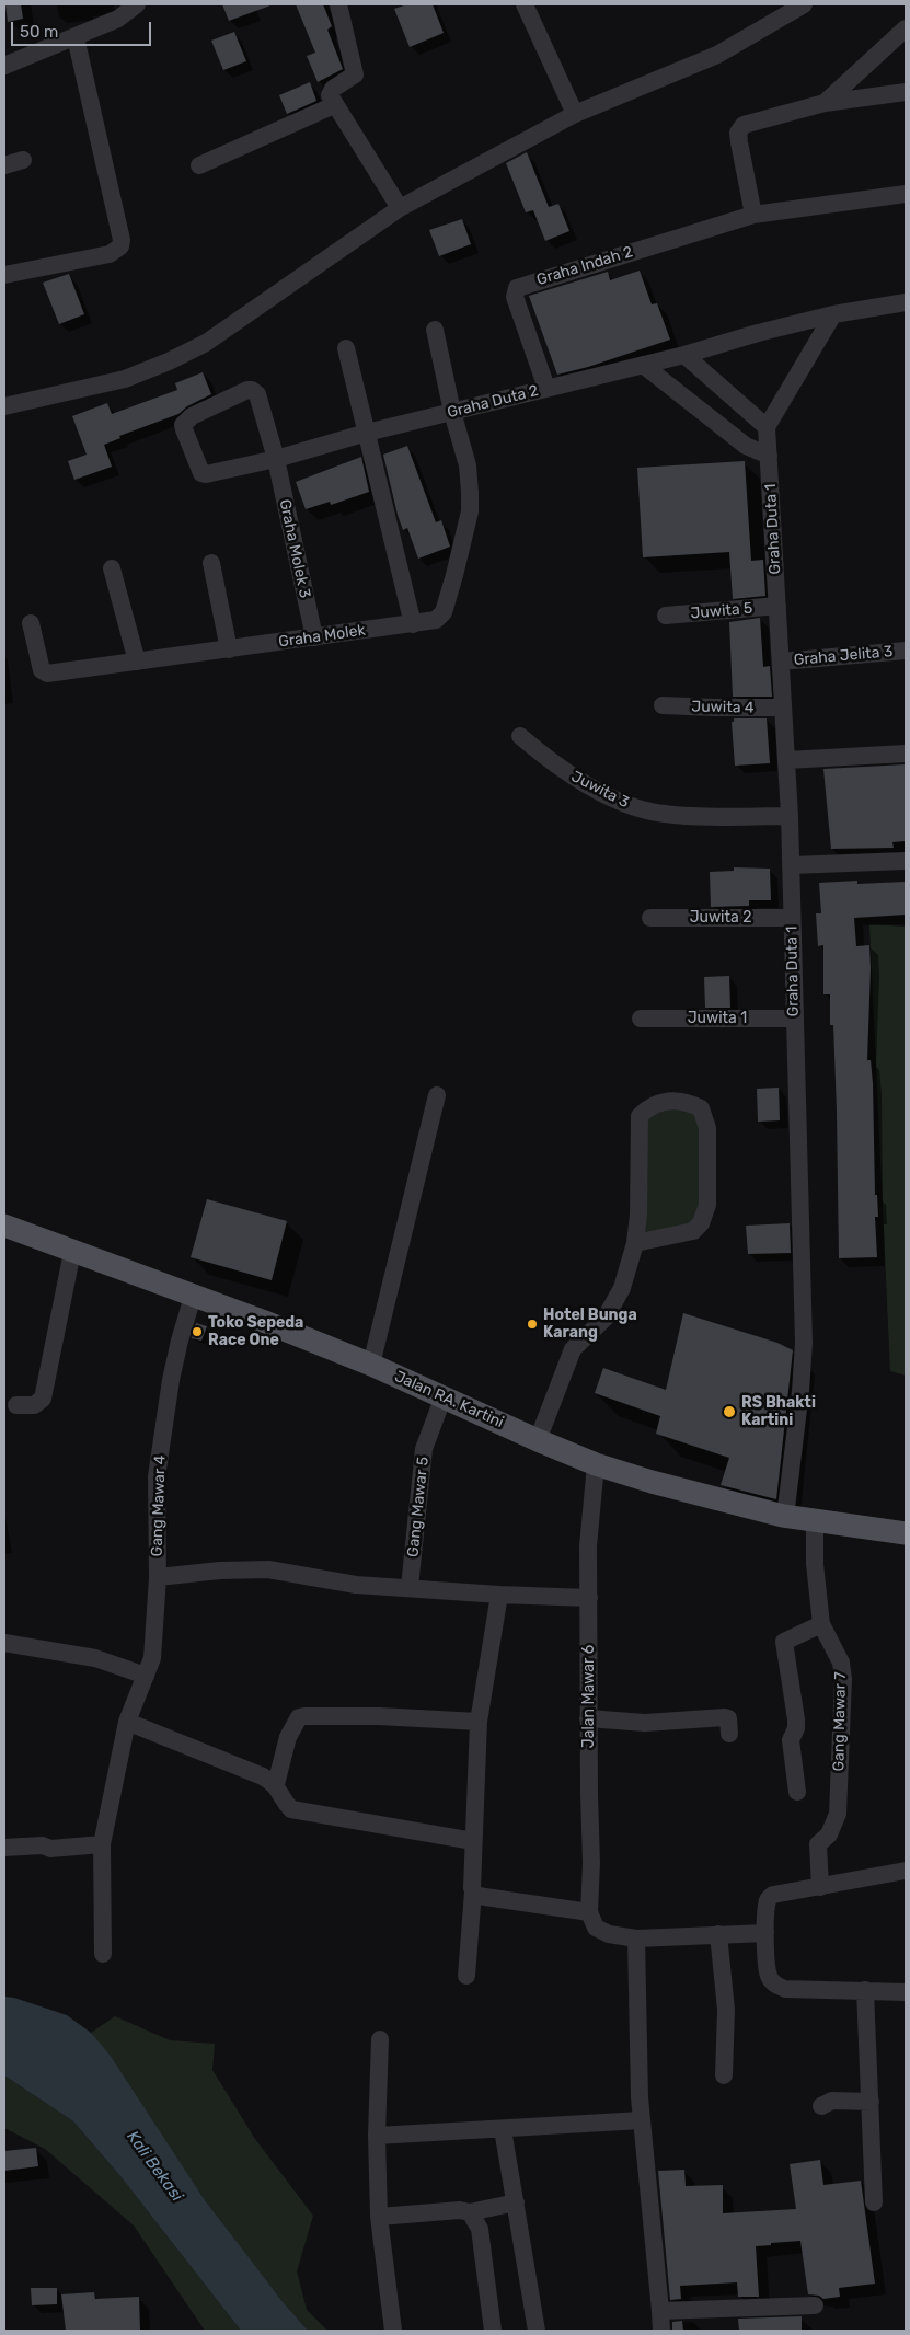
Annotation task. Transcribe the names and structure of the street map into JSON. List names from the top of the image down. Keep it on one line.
{"streets":{"main road":["Jalan RA. Kartini"],"street":["Graha Indah 2","Graha Duta 2","Graha Duta 1","Graha Molek 3","Juwita 5","Graha Molek","Graha Jelita 3","Juwita 4","Juwita 3","Juwita 2","Juwita 1","Gang Mawar 4","Gang Mawar 5","Jalan Mawar 6","Gang Mawar 7"]},"crossings":[["Graha Indah 2","Graha Duta 2"],["Graha Duta 2","Graha Molek 3"],["Graha Duta 2","Graha Molek"],["Graha Duta 1","Juwita 5"],["Graha Duta 1","Graha Jelita 3"],["Graha Duta 1","Juwita 4"],["Graha Duta 1","Juwita 3"],["Graha Duta 1","Juwita 2"],["Graha Duta 1","Juwita 1"],["Graha Duta 1","Jalan RA. Kartini"],["Graha Molek 3","Graha Molek"],["Jalan RA. Kartini","Gang Mawar 4"],["Jalan RA. Kartini","Gang Mawar 5"],["Jalan RA. Kartini","Jalan Mawar 6"],["Jalan RA. Kartini","Gang Mawar 7"]],"water":["Kali Bekasi"],"places":["Hotel Bunga Karang","Toko Sepeda Race One","RS Bhakti Kartini"],"scale_bar":"50 m"}
